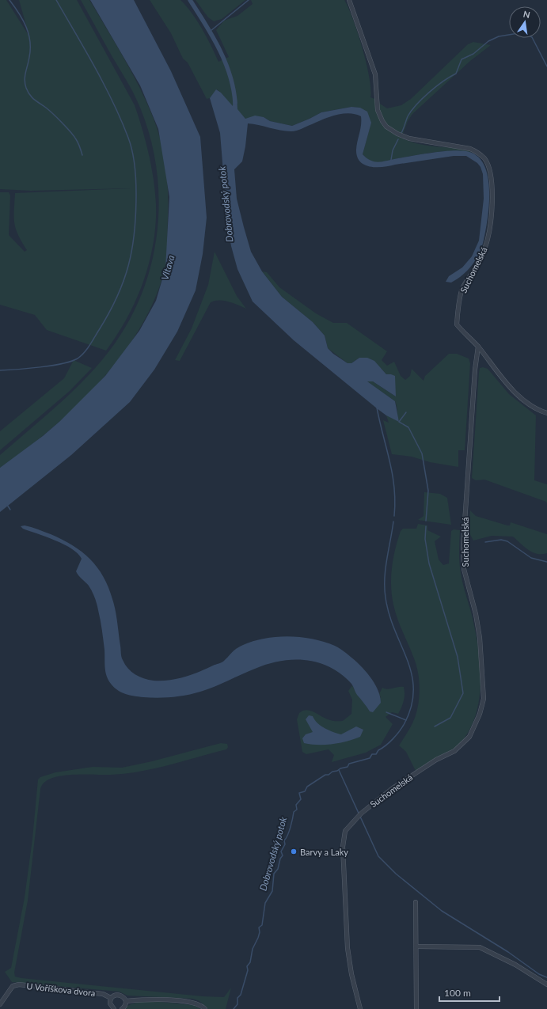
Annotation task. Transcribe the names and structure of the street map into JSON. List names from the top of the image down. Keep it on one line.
{"streets":{"street":["Suchomelská","U Voříškova dvora"]},"water":["Dobrovodský potok","Vltava"],"places":["Barvy a Laky"],"scale_bar":"100 m","north":"top"}
